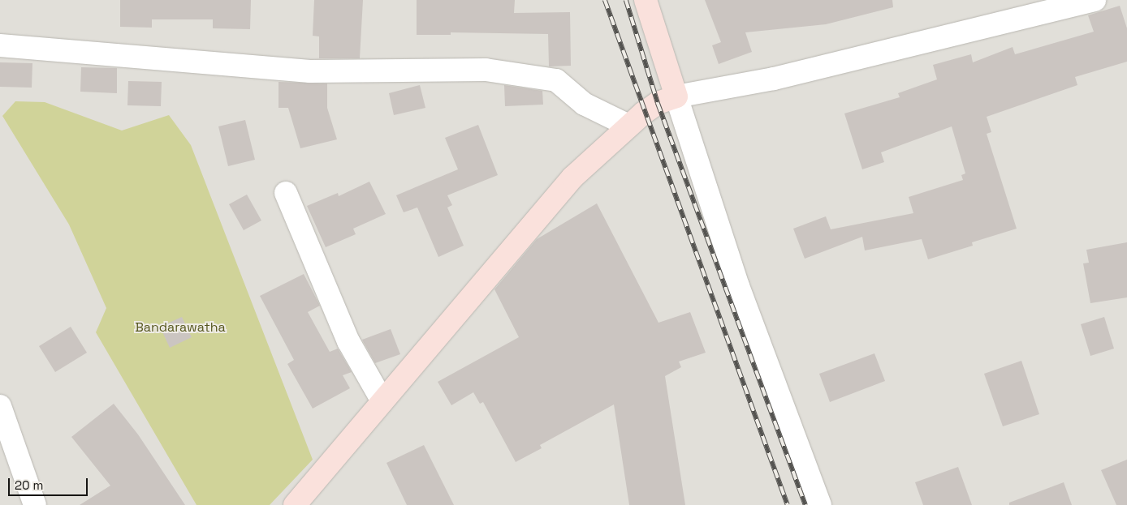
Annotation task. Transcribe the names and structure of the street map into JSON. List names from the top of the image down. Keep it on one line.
{"parks":["Bandarawatha"],"scale_bar":"20 m"}
